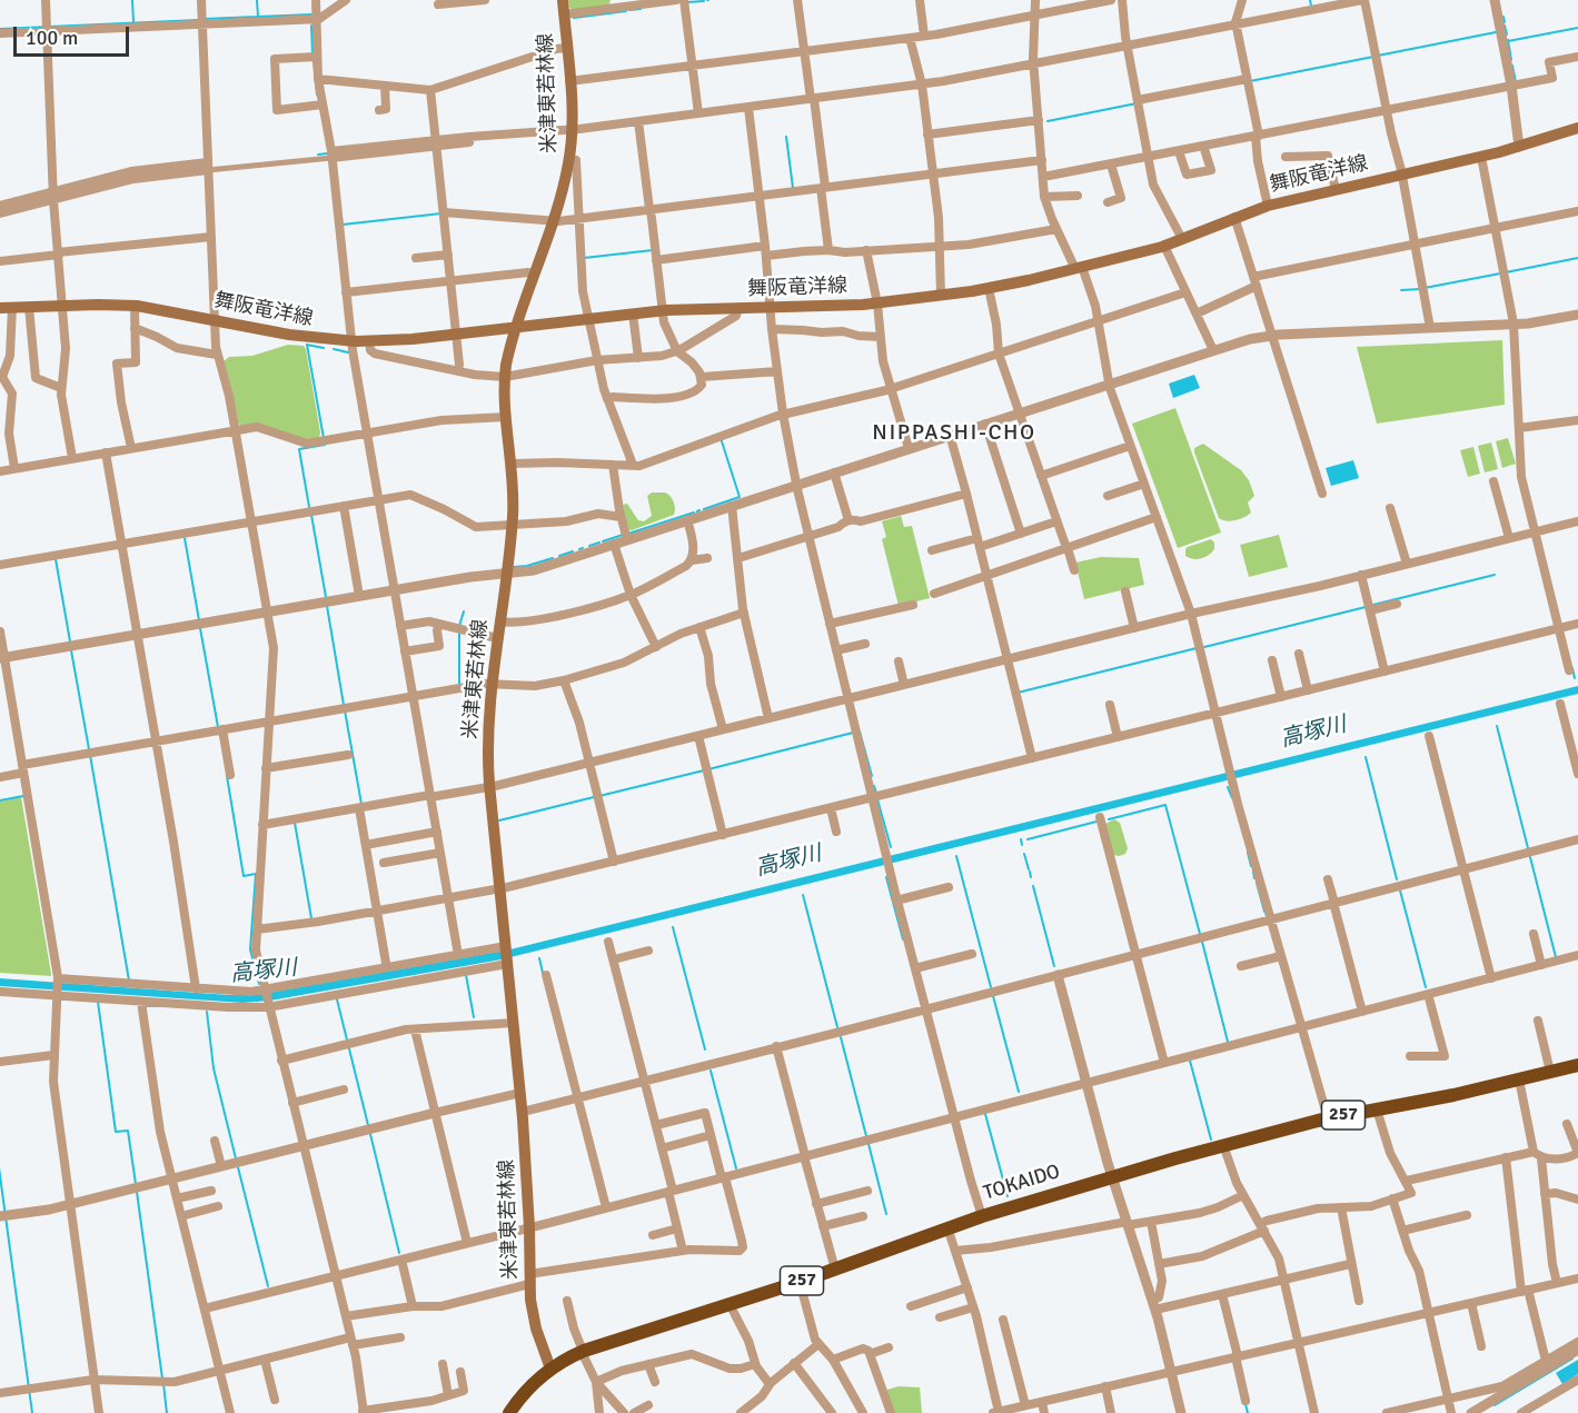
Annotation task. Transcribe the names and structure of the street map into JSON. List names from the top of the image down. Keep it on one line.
{"streets":{"highway":["257","TOKAIDO"],"main road":["米津東若林線","舞阪竜洋線"]},"crossings":[["米津東若林線","舞阪竜洋線"],["米津東若林線","TOKAIDO"]],"districts":["NIPPASHI-CHO"],"water":["高塚川"],"scale_bar":"100 m"}
